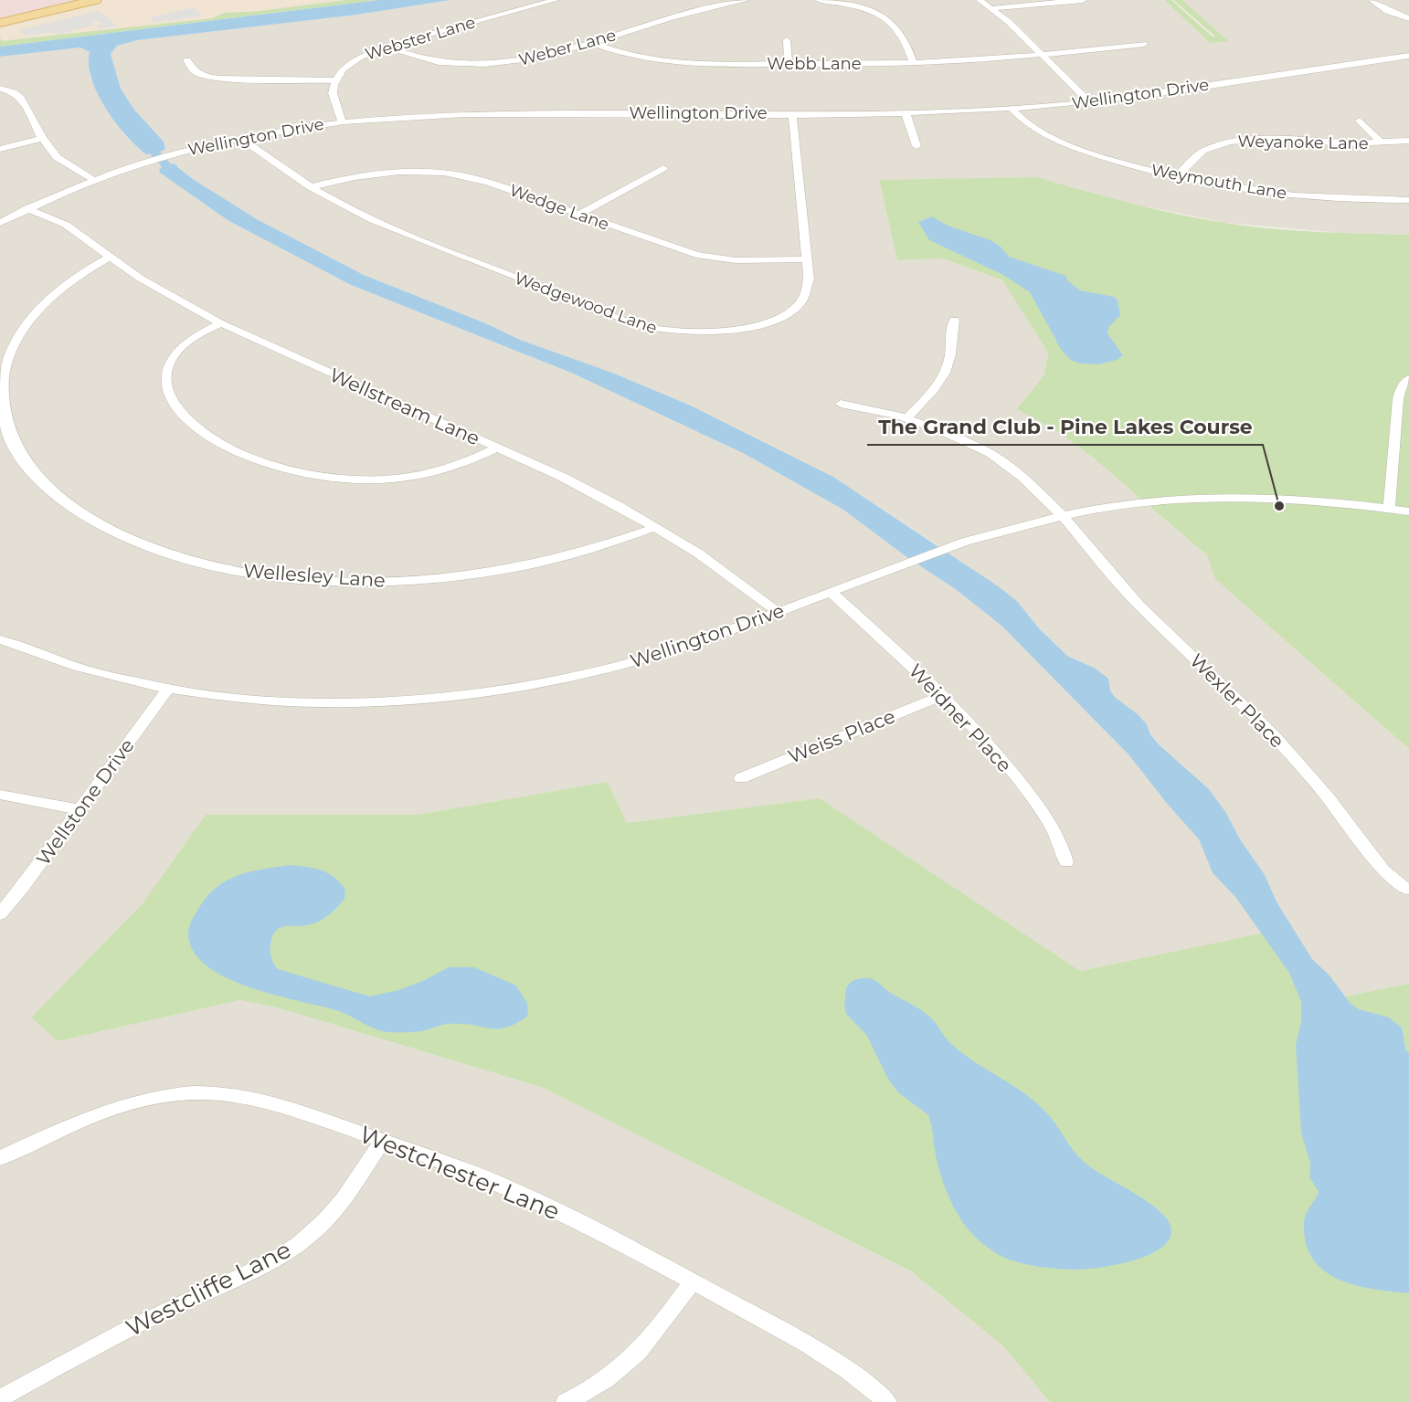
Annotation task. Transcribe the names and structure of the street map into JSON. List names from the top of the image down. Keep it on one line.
{"streets":{"street":["Webster Lane","Weber Lane","Webb Lane","Wellington Drive","Weyanoke Lane","Weymouth Lane","Wedge Lane","Wedgewood Lane","Wellstream Lane","Wellesley Lane","Wexler Place","Weidner Place","Weiss Place","Wellstone Drive","Westchester Lane","Westcliffe Lane"]},"crossings":[["Webster Lane","Weber Lane"],["Weber Lane","Webb Lane"],["Wellington Drive","Weymouth Lane"],["Wellington Drive","Wedgewood Lane"],["Wellington Drive","Wellstream Lane"],["Wellington Drive","Wexler Place"],["Wellington Drive","Weidner Place"],["Wellington Drive","Wellstone Drive"],["Weyanoke Lane","Weymouth Lane"],["Wedge Lane","Wedgewood Lane"],["Wellstream Lane","Wellesley Lane"],["Weidner Place","Weiss Place"],["Westchester Lane","Westcliffe Lane"]],"places":["The Grand Club - Pine Lakes Course"]}
